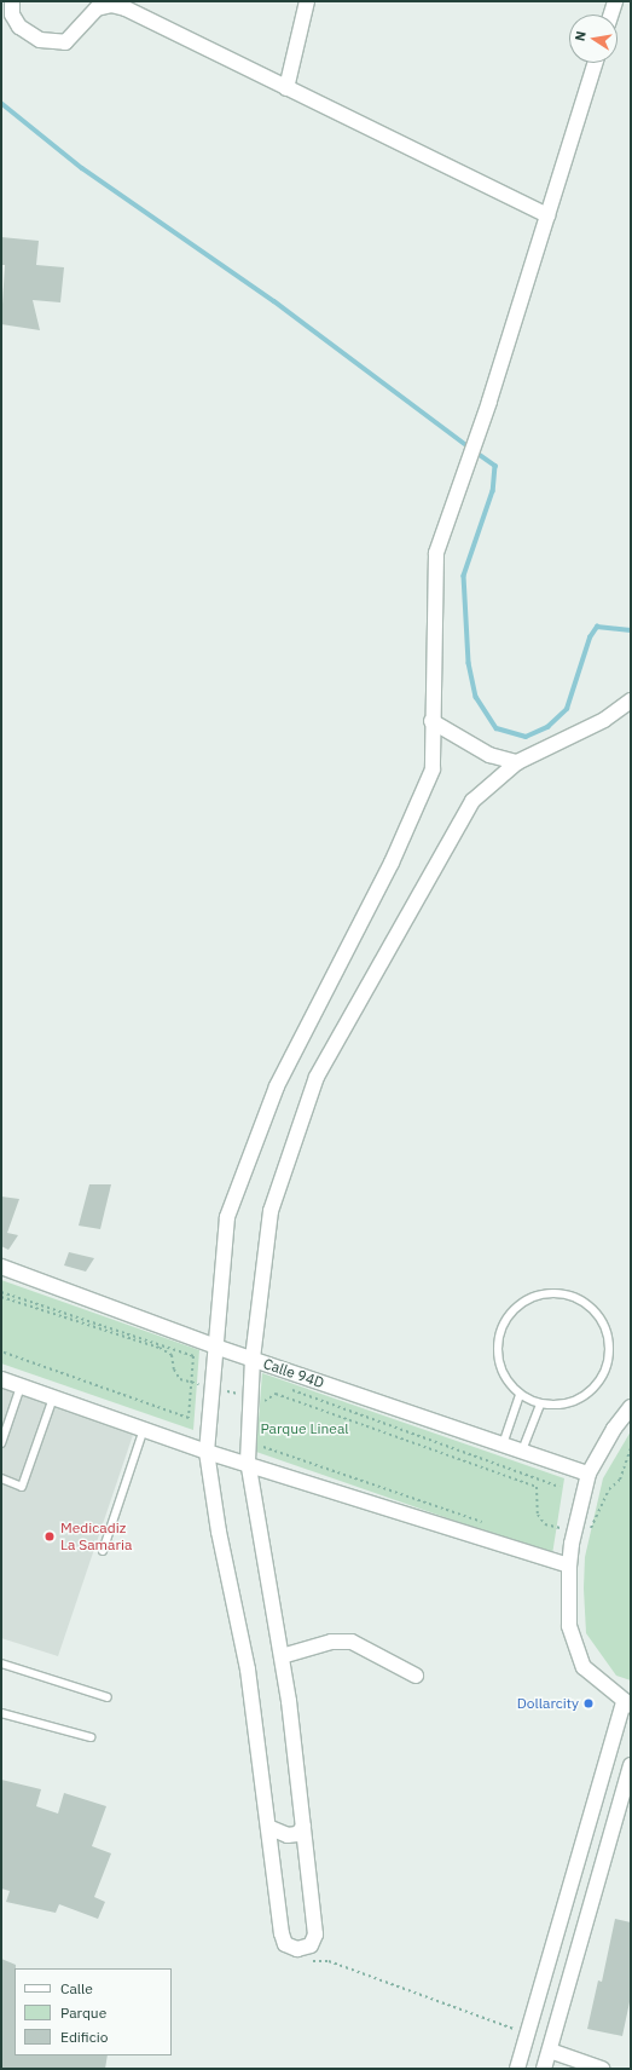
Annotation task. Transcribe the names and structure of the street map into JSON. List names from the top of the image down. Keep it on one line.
{"streets":{"street":["Calle 94D"]},"parks":["Parque Lineal"],"places":["Medicadiz La Samaria","Dollarcity"],"legend":["Calle","Parque","Edificio"],"north":"left"}
